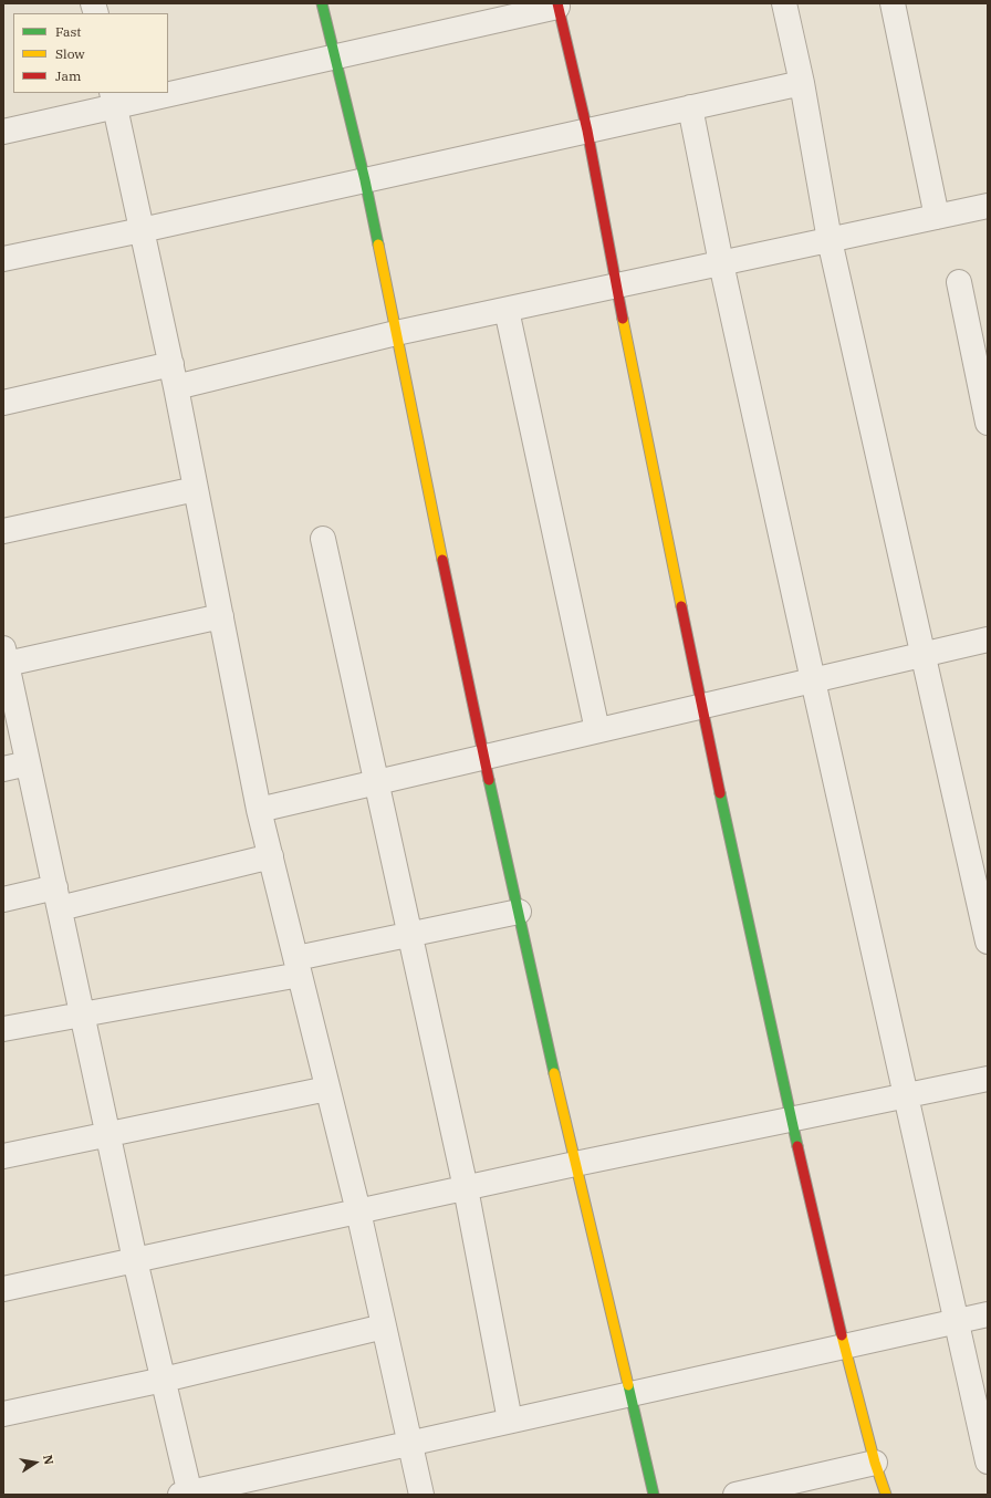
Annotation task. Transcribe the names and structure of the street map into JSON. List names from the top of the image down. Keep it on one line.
{"legend":["Fast","Slow","Jam"],"north":"right"}
